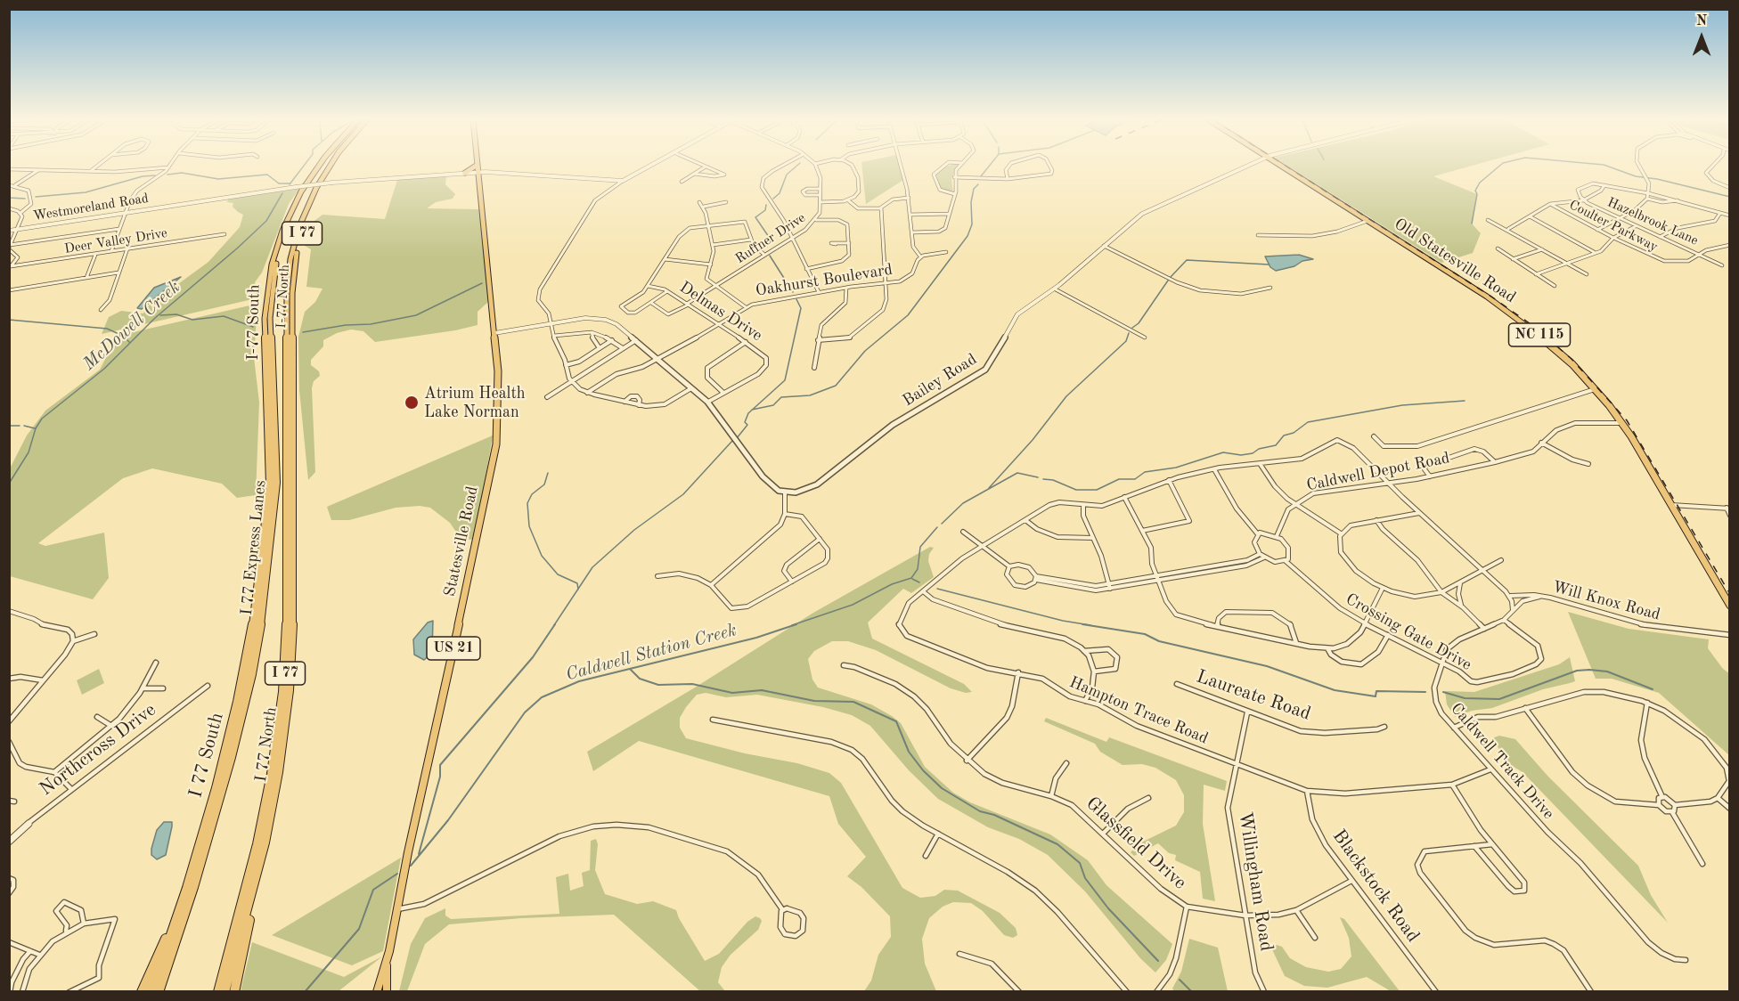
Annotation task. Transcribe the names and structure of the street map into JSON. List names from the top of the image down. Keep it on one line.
{"streets":{"highway":["I 77","I-77 North","I-77 South","I 77 Express Lanes","I 77 North","I 77 South"],"main road":["Old Statesville Road","NC 115","Statesville Road","US 21"],"street":["Westmoreland Road","Hazelbrook Lane","Coulter Parkway","Ruffner Drive","Deer Valley Drive","Oakhurst Boulevard","Delmas Drive","Bailey Road","Caldwell Depot Road","Will Knox Road","Crossing Gate Drive","Laureate Road","Hampton Trace Road","Northcross Drive","Caldwell Track Drive","Glassfield Drive","Willingham Road","Blackstock Road"]},"crossings":[["Westmoreland Road","Statesville Road"],["Hazelbrook Lane","Coulter Parkway"],["Ruffner Drive","Delmas Drive"],["Old Statesville Road","Caldwell Depot Road"],["Oakhurst Boulevard","Delmas Drive"],["I-77 North","I 77 North"],["I-77 South","I 77 South"],["Caldwell Depot Road","Crossing Gate Drive"],["Caldwell Depot Road","Hampton Trace Road"],["Will Knox Road","Crossing Gate Drive"],["Will Knox Road","Caldwell Track Drive"],["Crossing Gate Drive","Caldwell Track Drive"],["Laureate Road","Willingham Road"],["Hampton Trace Road","Caldwell Track Drive"],["Hampton Trace Road","Willingham Road"],["Hampton Trace Road","Blackstock Road"],["Glassfield Drive","Willingham Road"],["Glassfield Drive","Blackstock Road"]],"water":["McDowell Creek","Caldwell Station Creek"],"places":["Atrium Health Lake Norman"],"north":"top"}
